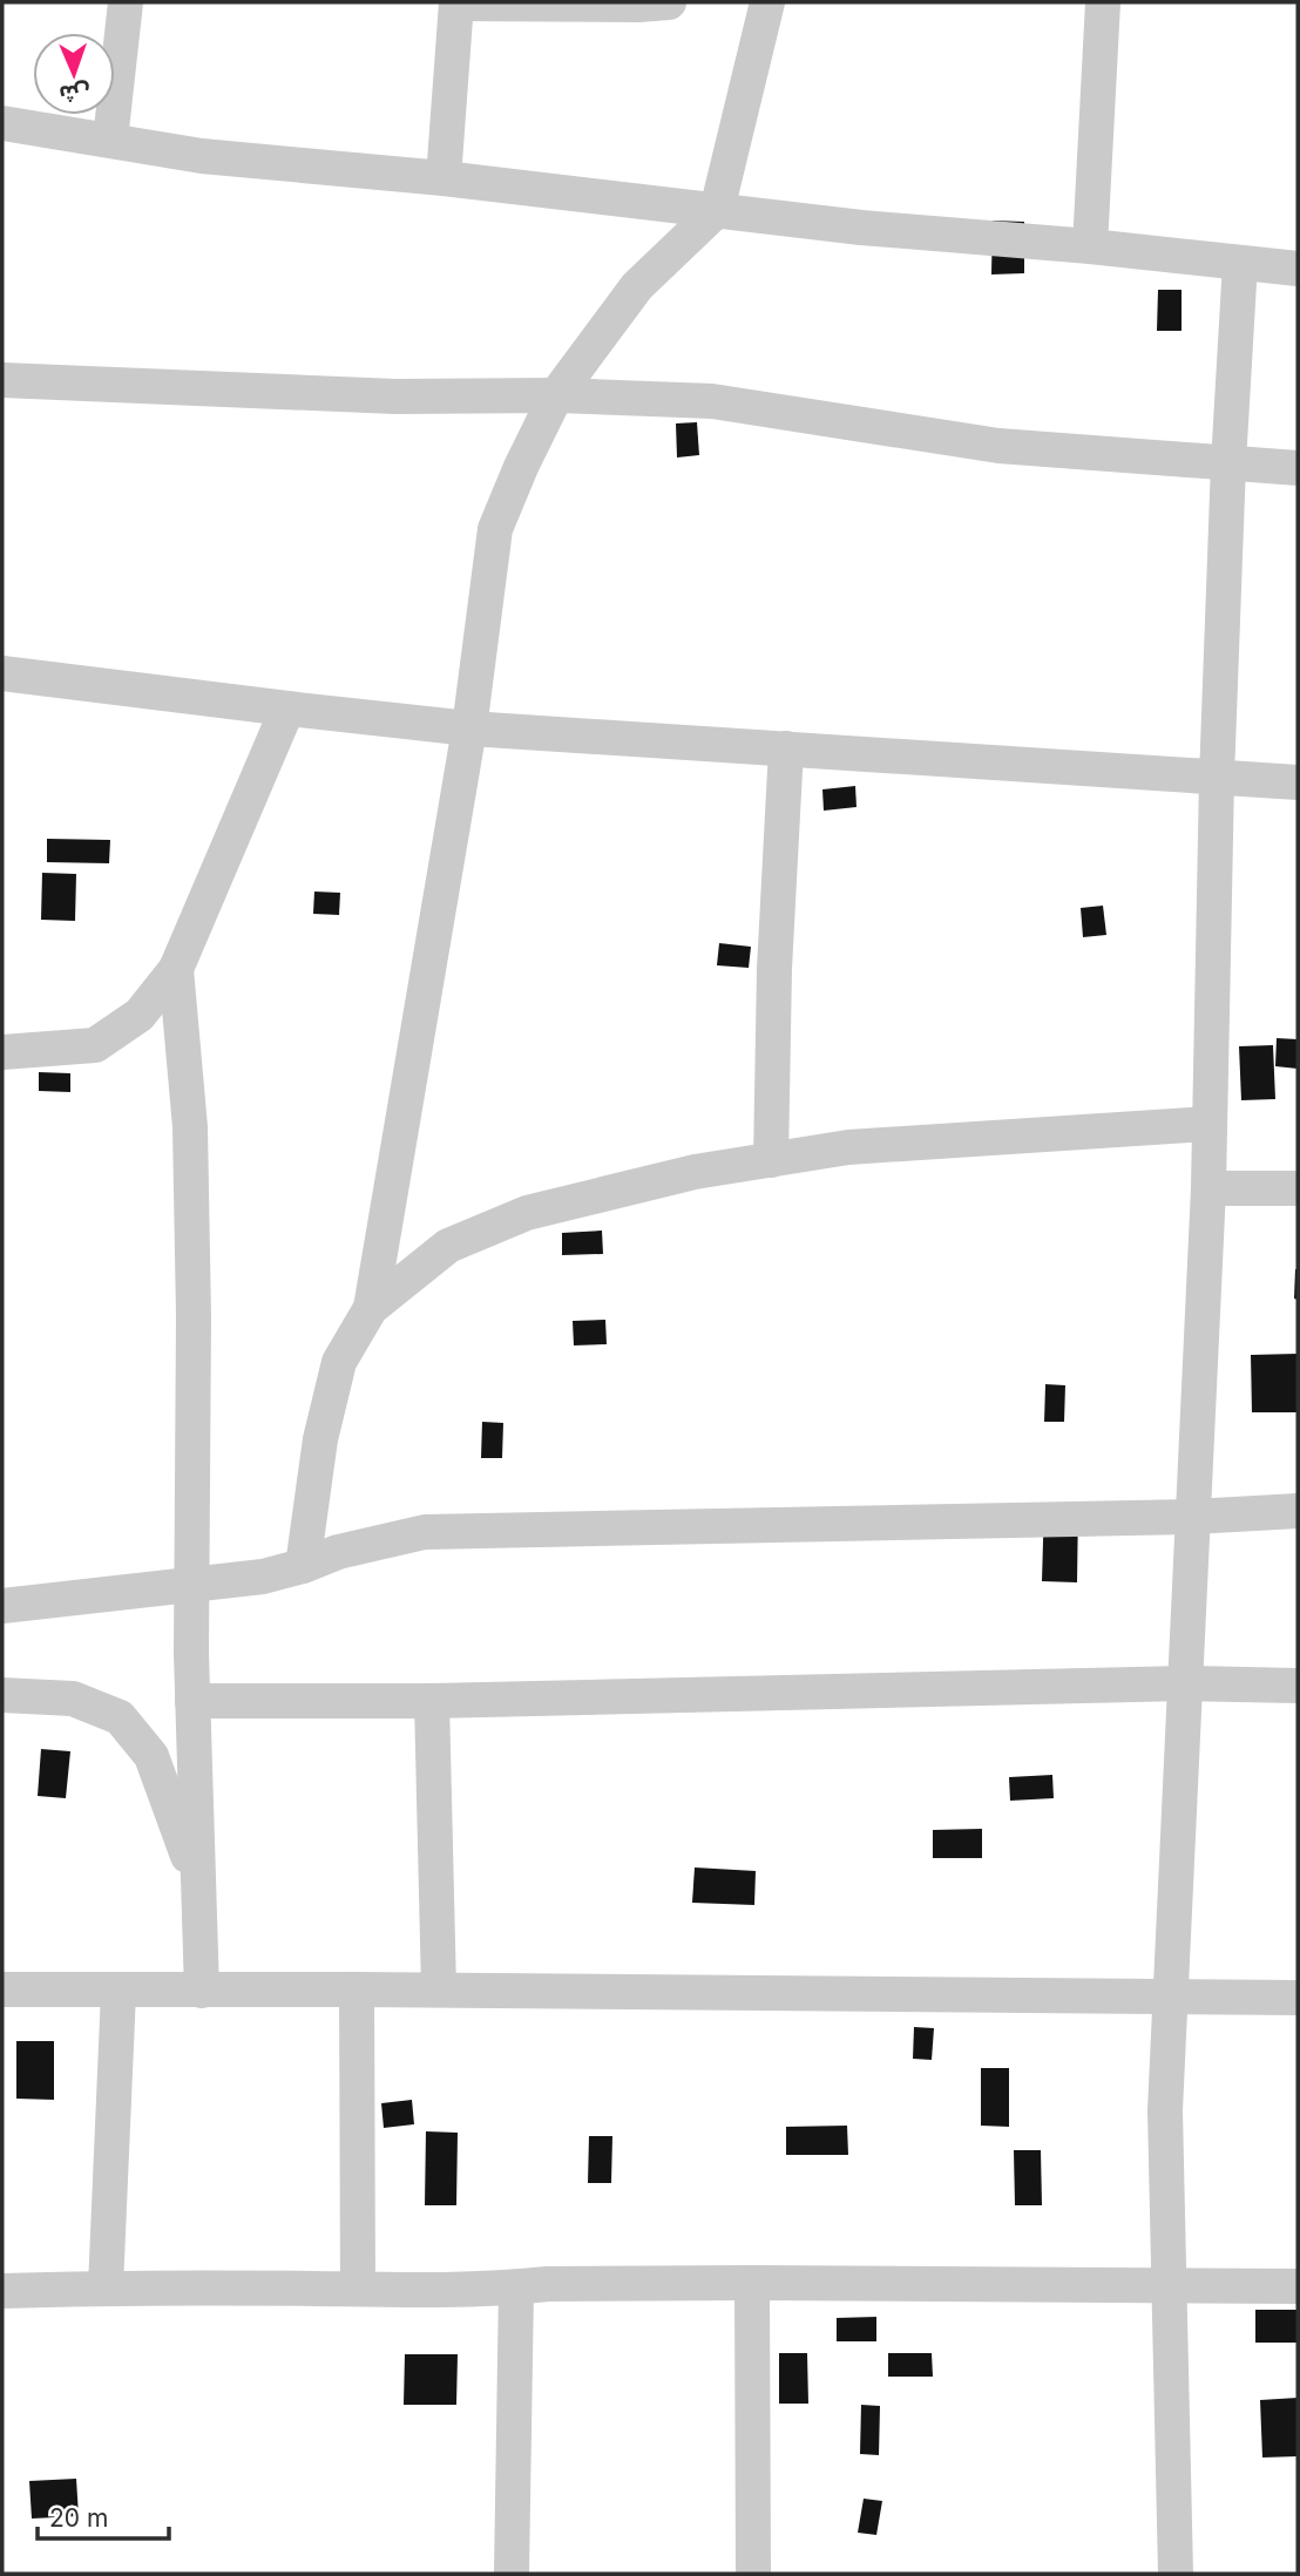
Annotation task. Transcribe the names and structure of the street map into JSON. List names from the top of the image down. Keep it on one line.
{"scale_bar":"20 m","north":"bottom"}
